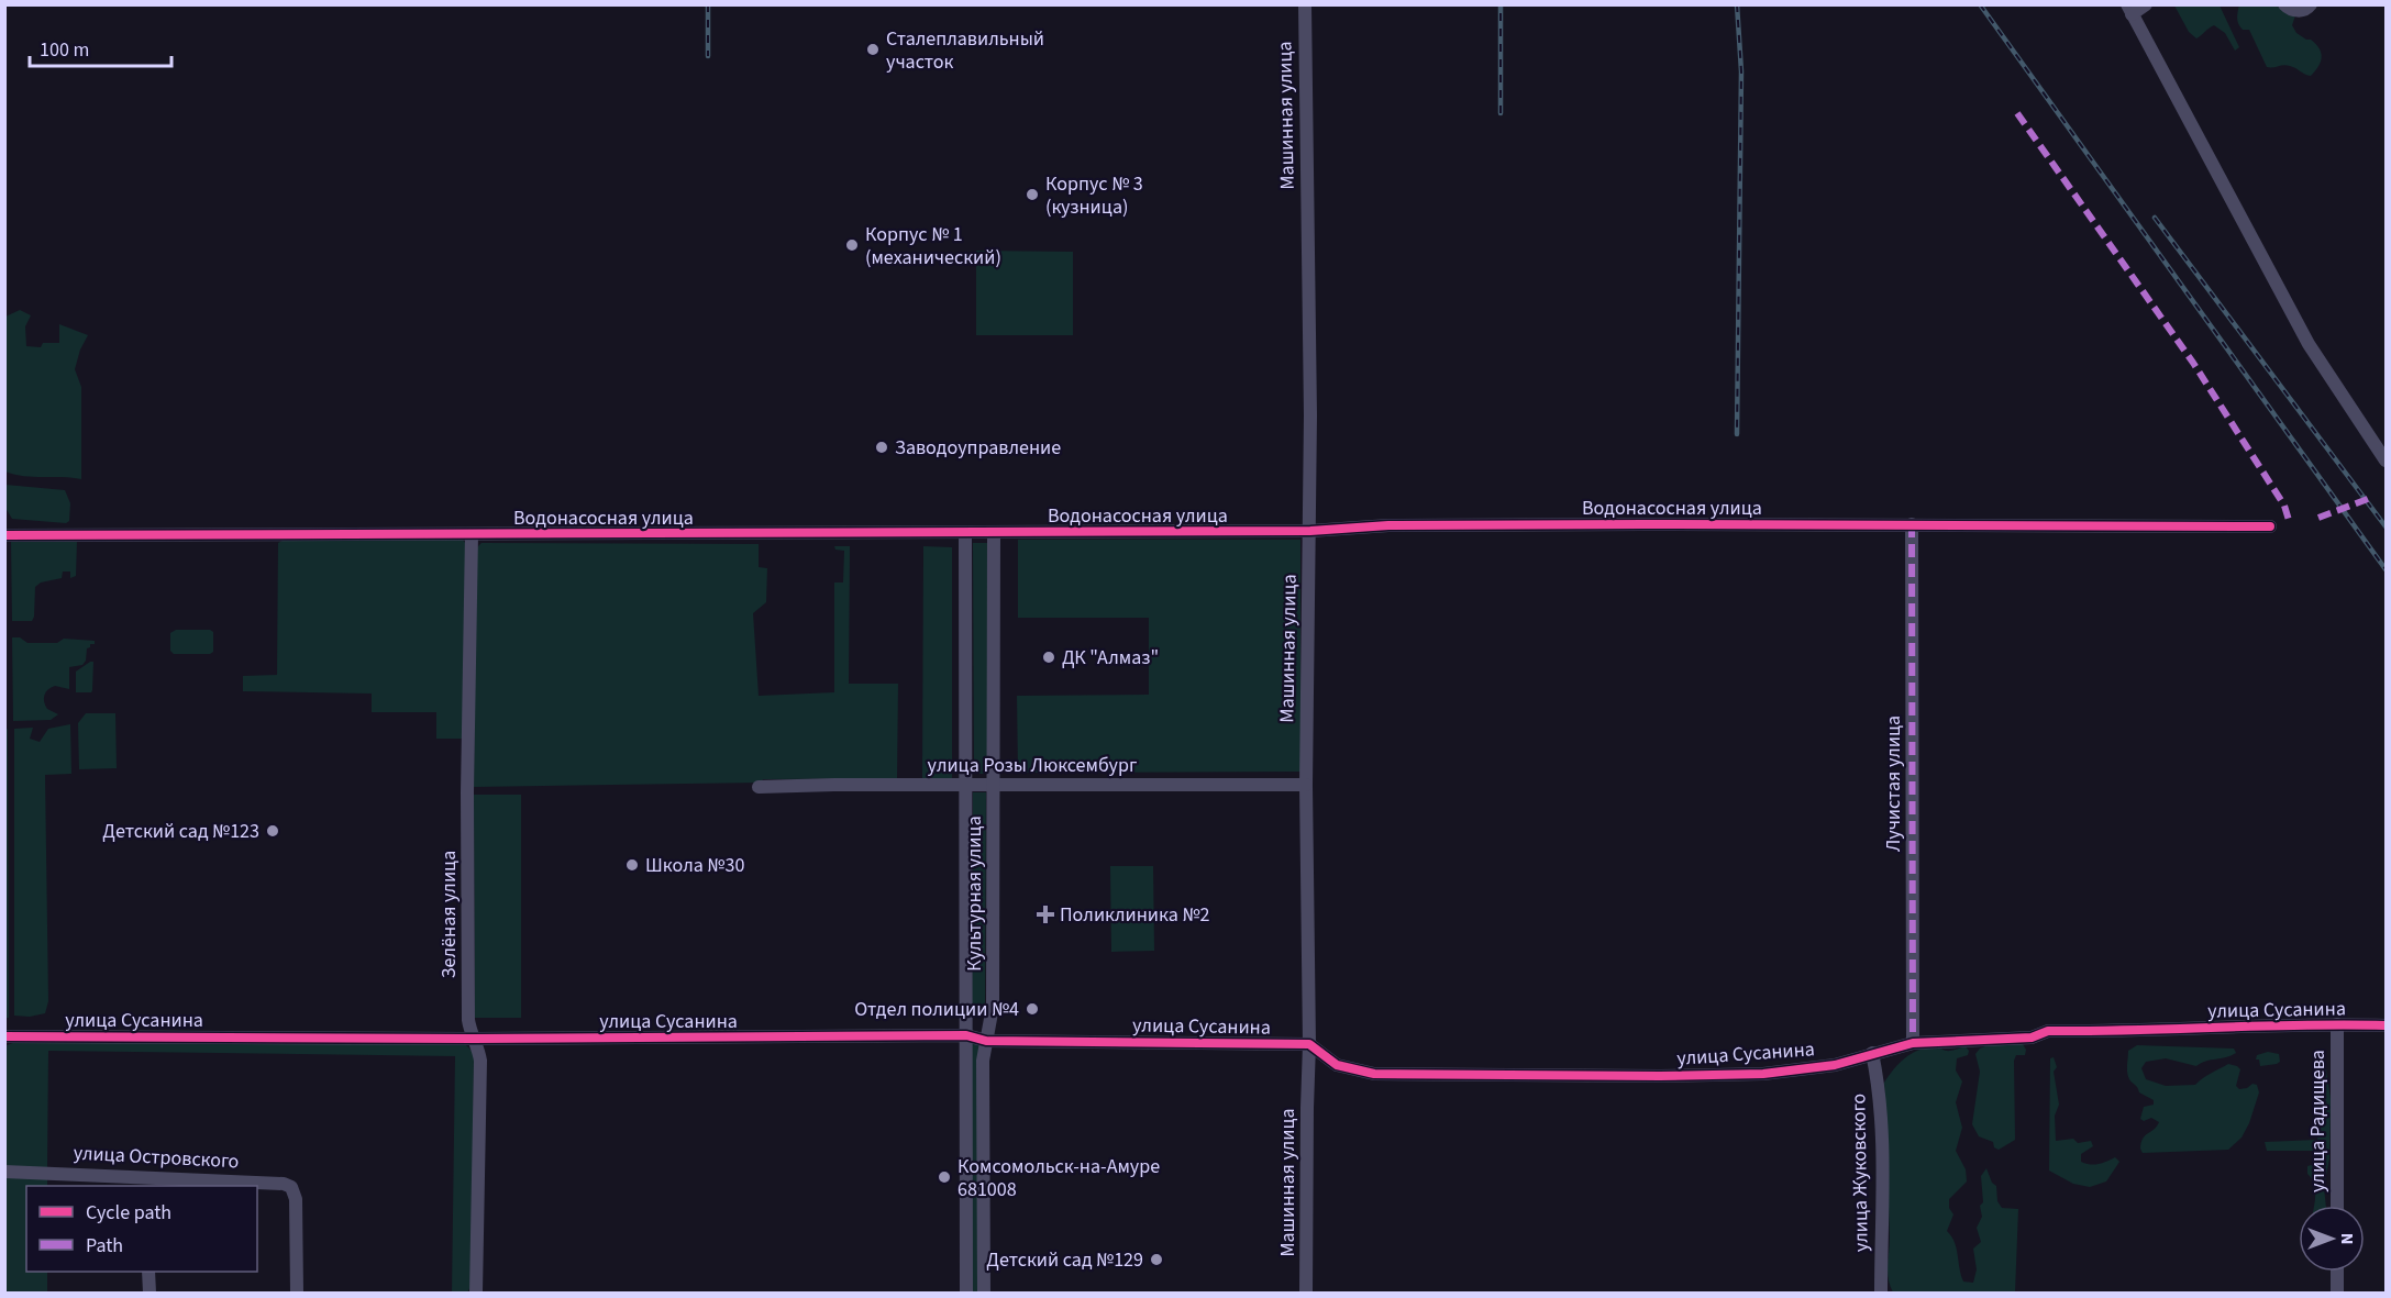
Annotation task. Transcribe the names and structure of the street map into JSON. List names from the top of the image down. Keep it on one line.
{"streets":{"street":["Машинная улица","Водонасосная улица","улица Розы Люксембург","Лучистая улица","Культурная улица","Зелёная улица","улица Сусанина","улица Радищева","улица Островского","улица Жуковского"]},"crossings":[["Машинная улица","Водонасосная улица"],["Машинная улица","улица Розы Люксембург"],["Машинная улица","улица Сусанина"],["Водонасосная улица","Лучистая улица"],["Водонасосная улица","Культурная улица"],["Водонасосная улица","Зелёная улица"],["улица Розы Люксембург","Культурная улица"],["Лучистая улица","улица Сусанина"],["Культурная улица","улица Сусанина"],["Зелёная улица","улица Сусанина"],["улица Сусанина","улица Радищева"],["улица Сусанина","улица Жуковского"]],"places":{"other":["Сталеплавильный участок","Корпус № 3 (кузница)","Корпус № 1 (механический)","Заводоуправление","ДК \"Алмаз\"","Детский сад №123","Школа №30","Отдел полиции №4","Комсомольск-на-Амуре 681008","Детский сад №129"],"health":["Поликлиника №2"]},"legend":["Cycle path","Path"],"scale_bar":"100 m","north":"right"}
